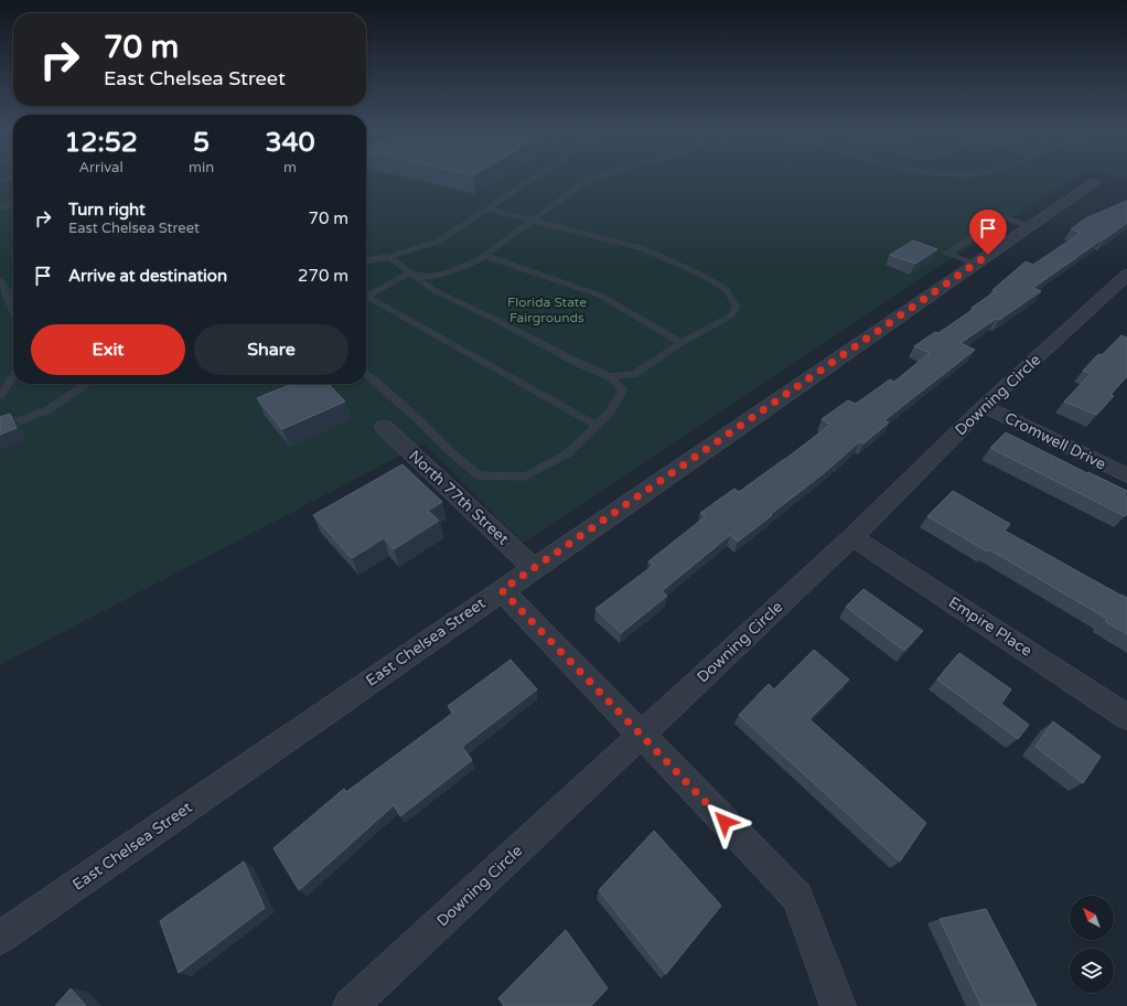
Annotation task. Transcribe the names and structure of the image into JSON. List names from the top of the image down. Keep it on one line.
{"streets":{"street":["Downing Circle","Cromwell Drive","North 77th Street","Empire Place","East Chelsea Street"]},"crossings":[["Downing Circle","Cromwell Drive"],["Downing Circle","Empire Place"],["North 77th Street","East Chelsea Street"]],"parks":["Florida State Fairgrounds"],"north":"top left","page":{"turn":["70 m","East Chelsea Street"],"eta":["12:52","Arrival","5","min","340","m"],"list":[{"name":"Turn right","note":"East Chelsea Street","value":"70 m"},{"name":"Arrive at destination","value":"270 m"}],"buttons":["Exit","Share"]}}
